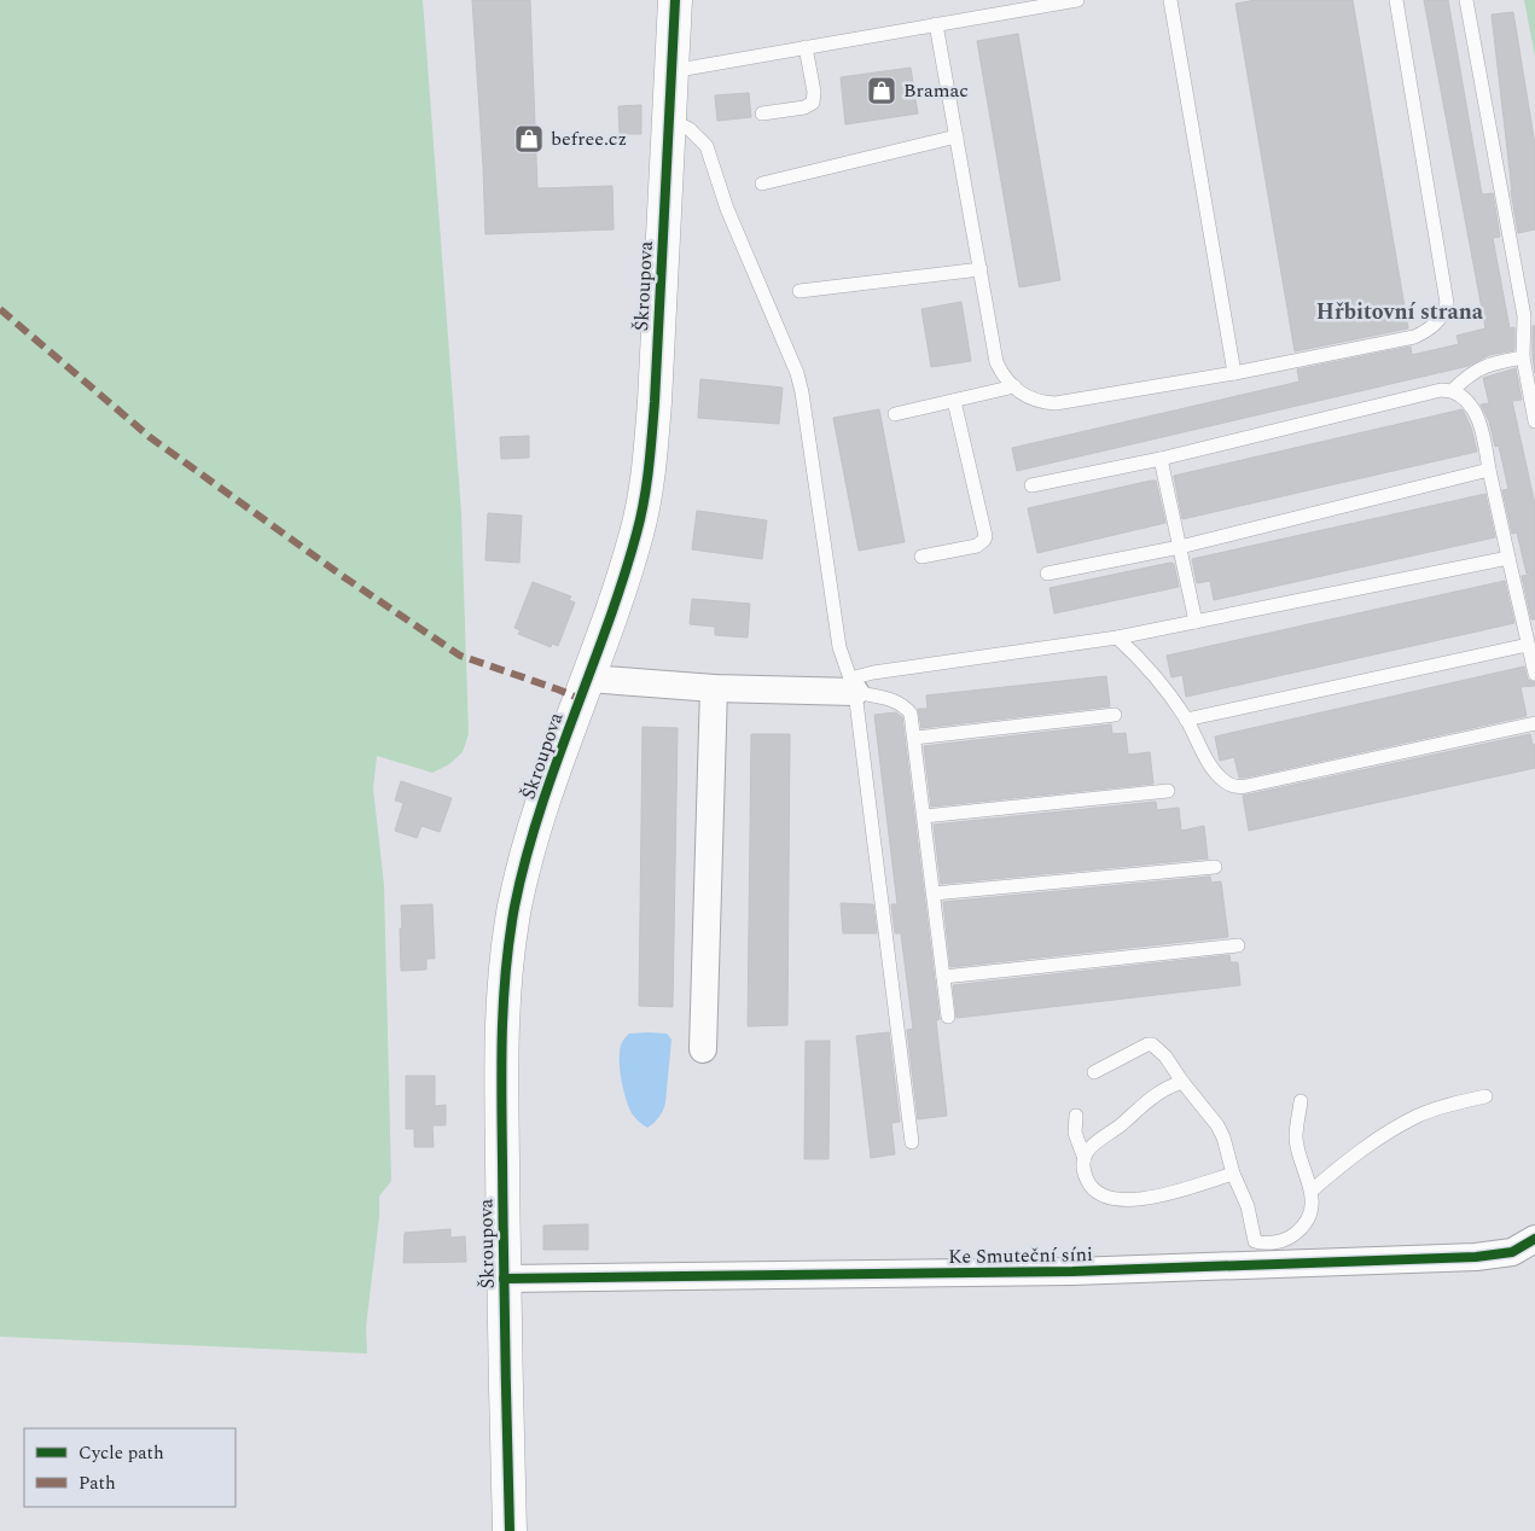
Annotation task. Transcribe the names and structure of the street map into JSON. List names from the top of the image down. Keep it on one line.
{"streets":{"street":["Škroupova","Ke Smuteční síni"]},"crossings":[["Škroupova","Ke Smuteční síni"]],"districts":["Hřbitovní strana"],"places":{"shop":["Bramac","befree.cz"]},"legend":["Cycle path","Path"]}
